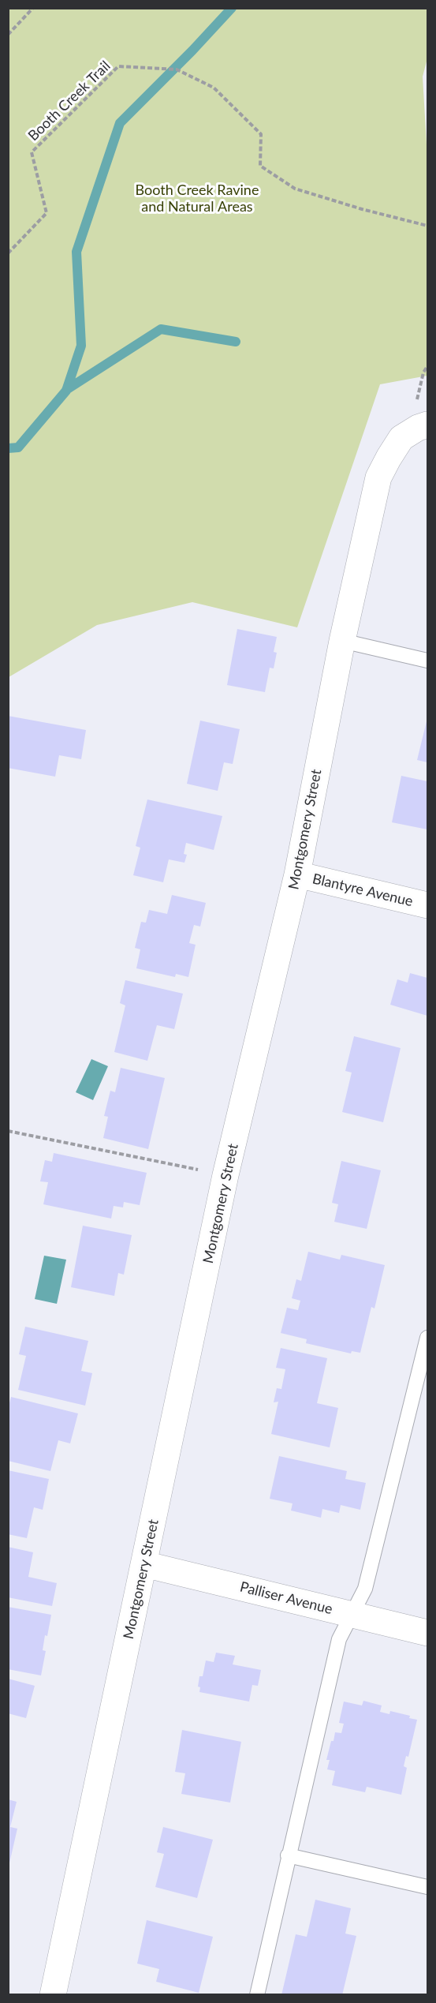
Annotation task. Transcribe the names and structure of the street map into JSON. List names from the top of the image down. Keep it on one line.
{"streets":{"street":["Montgomery Street","Blantyre Avenue","Palliser Avenue"],"path":["Booth Creek Trail"]},"crossings":[["Montgomery Street","Blantyre Avenue"],["Montgomery Street","Palliser Avenue"]],"parks":["Booth Creek Ravine and Natural Areas"]}
